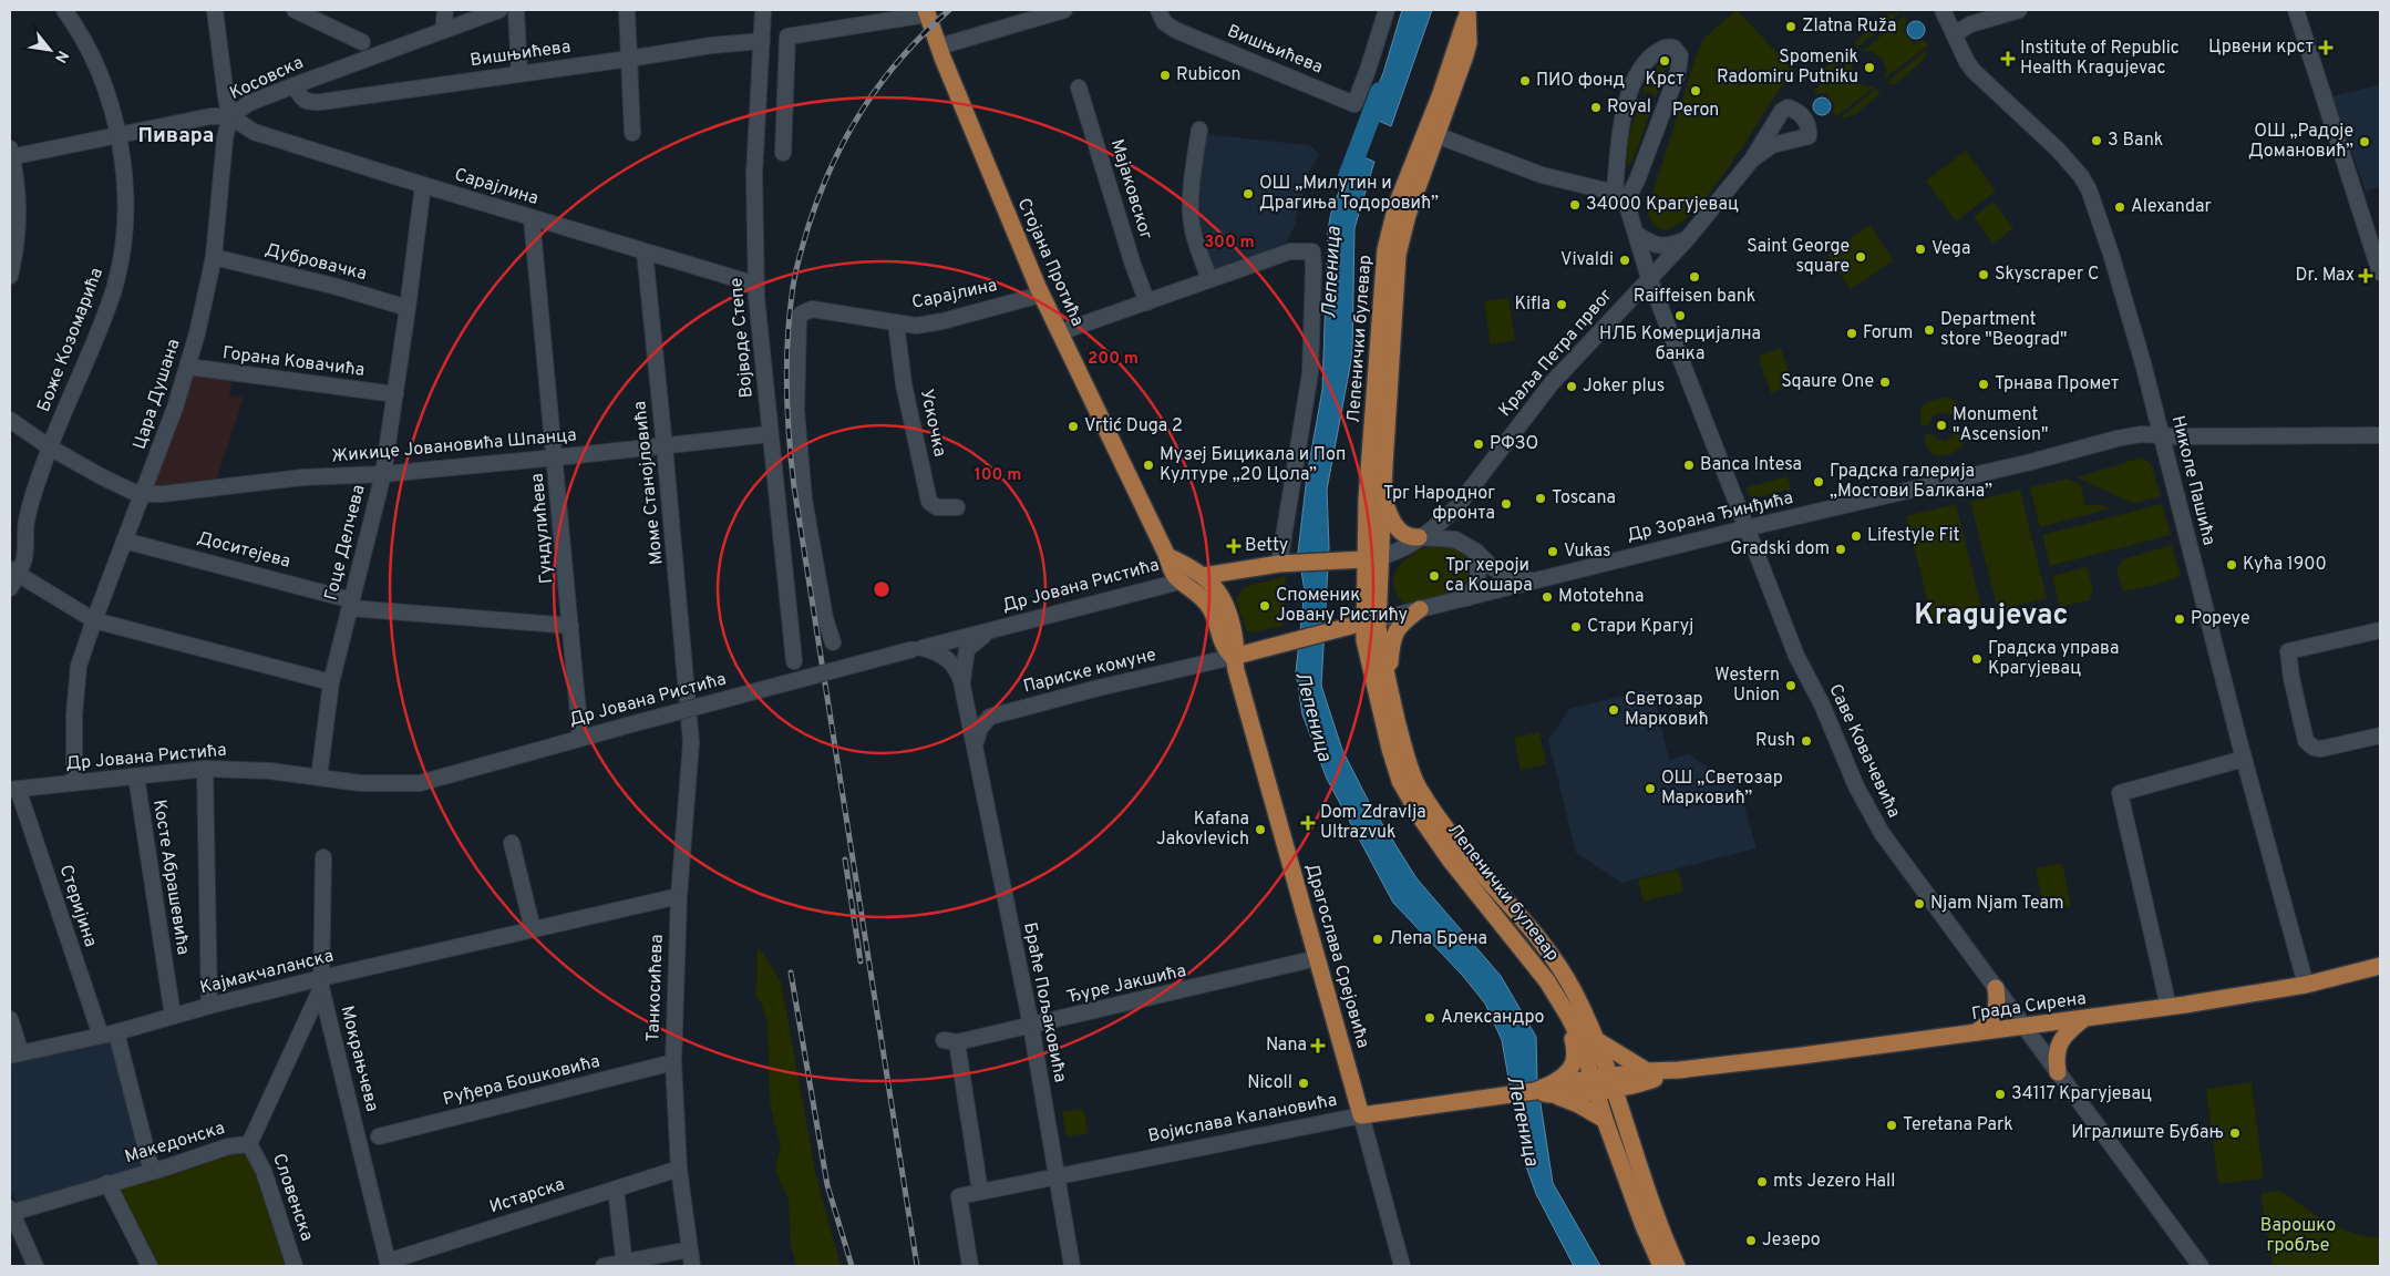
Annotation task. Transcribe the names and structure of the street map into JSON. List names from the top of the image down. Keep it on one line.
{"streets":{"main road":["Стојана Протића","Лепенички булевар","Др Јована Ристића","Драгослава Срејовића","Града Сирена","Војислава Калановића"],"street":["Вишњићева","Косовска","Сарајлина","Мајаковског","Дубровачка","Војводе Степе","Боже Козомарића","Краља Петра првог","Горана Ковачића","Цара Душана","Ускочка","Жикице Јовановића Шпанца","Николе Пашића","Моме Станојловића","Др Зорана Ђинђића","Гундулићева","Гоце Делчева","Доситејева","Париске комуне","Саве Ковачевића","Косте Абрашевића","Стеријина","Кајмакчаланска","Ђуре Јакшића","Танкосићева","Браће Пољаковића","Мокрањчева","Руђера Бошковића","Македонска","Истарска","Словенска"]},"crossings":[["Вишњићева","Косовска"],["Вишњићева","Војводе Степе"],["Косовска","Сарајлина"],["Косовска","Боже Козомарића"],["Косовска","Цара Душана"],["Сарајлина","Стојана Протића"],["Сарајлина","Војводе Степе"],["Сарајлина","Цара Душана"],["Сарајлина","Ускочка"],["Сарајлина","Моме Станојловића"],["Сарајлина","Гундулићева"],["Сарајлина","Гоце Делчева"],["Дубровачка","Цара Душана"],["Дубровачка","Гоце Делчева"],["Стојана Протића","Драгослава Срејовића"],["Војводе Степе","Жикице Јовановића Шпанца"],["Лепенички булевар","Др Зорана Ђинђића"],["Лепенички булевар","Др Јована Ристића"],["Лепенички булевар","Града Сирена"],["Лепенички булевар","Војислава Калановића"],["Краља Петра првог","Саве Ковачевића"],["Горана Ковачића","Цара Душана"],["Горана Ковачића","Гоце Делчева"],["Цара Душана","Жикице Јовановића Шпанца"],["Цара Душана","Доситејева"],["Цара Душана","Др Јована Ристића"],["Жикице Јовановића Шпанца","Моме Станојловића"],["Жикице Јовановића Шпанца","Гундулићева"],["Жикице Јовановића Шпанца","Гоце Делчева"],["Николе Пашића","Др Зорана Ђинђића"],["Николе Пашића","Града Сирена"],["Моме Станојловића","Танкосићева"],["Др Зорана Ђинђића","Саве Ковачевића"],["Гундулићева","Доситејева"],["Гундулићева","Др Јована Ристића"],["Гоце Делчева","Доситејева"],["Гоце Делчева","Др Јована Ристића"],["Др Јована Ристића","Косте Абрашевића"],["Др Јована Ристића","Стеријина"],["Др Јована Ристића","Драгослава Срејовића"],["Париске комуне","Драгослава Срејовића"],["Саве Ковачевића","Града Сирена"],["Косте Абрашевића","Кајмакчаланска"],["Стеријина","Кајмакчаланска"],["Драгослава Срејовића","Ђуре Јакшића"],["Драгослава Срејовића","Војислава Калановића"],["Кајмакчаланска","Танкосићева"],["Кајмакчаланска","Мокрањчева"],["Кајмакчаланска","Македонска"],["Ђуре Јакшића","Браће Пољаковића"],["Ђуре Јакшића","Војислава Калановића"],["Танкосићева","Руђера Бошковића"],["Танкосићева","Истарска"],["Браће Пољаковића","Војислава Калановића"],["Града Сирена","Војислава Калановића"],["Мокрањчева","Македонска"],["Мокрањчева","Истарска"],["Македонска","Словенска"]],"districts":["Пивара","Kragujevac"],"water":["Лепеница"],"parks":["Варошко гробље"],"places":{"other":["Zlatna Ruža","Крст","Spomenik Radomiru Putniku","Rubicon","ПИО фонд","Peron","Royal","3 Bank","ОШ „Радоје Домановић”","ОШ „Милутин и Драгиња Тодоровић”","34000 Крагујевац","Alexandar","Vega","Saint George square","Vivaldi","Skyscraper C","Raiffeisen bank","Kifla","НЛБ Комерцијална банка","Department store \"Beograd\"","Forum","Sqaure One","Трнава Промет","Joker plus","Monument \"Ascension\"","Vrtić Duga 2","РФЗО","Музеј Бицикала и Поп Културе „20 Цола”","Banca Intesa","Градска галерија „Мостови Балкана”","Toscana","Трг Народног фронта","Lifestyle Fit","Gradski dom","Vukas","Кућа 1900","Трг хероји са Кошара","Mototehna","Споменик Јовану Ристићу","Popeye","Стари Крагуј","Градска управа Крагујевац","Western Union","Светозар Марковић","Rush","ОШ „Светозар Марковић”","Kafana Jakovlevich","Njam Njam Team","Лепа Брена","Александро","Nicoll","34117 Крагујевац","Teretana Park","Игралиште Бубањ","mts Jezero Hall","Језеро"],"health":["Црвени крст","Institute of Republic Health Kragujevac","Dr. Max","Betty","Dom Zdravlja Ultrazvuk","Nana"]},"north":"bottom right","rings":["300 m","200 m","100 m"]}
